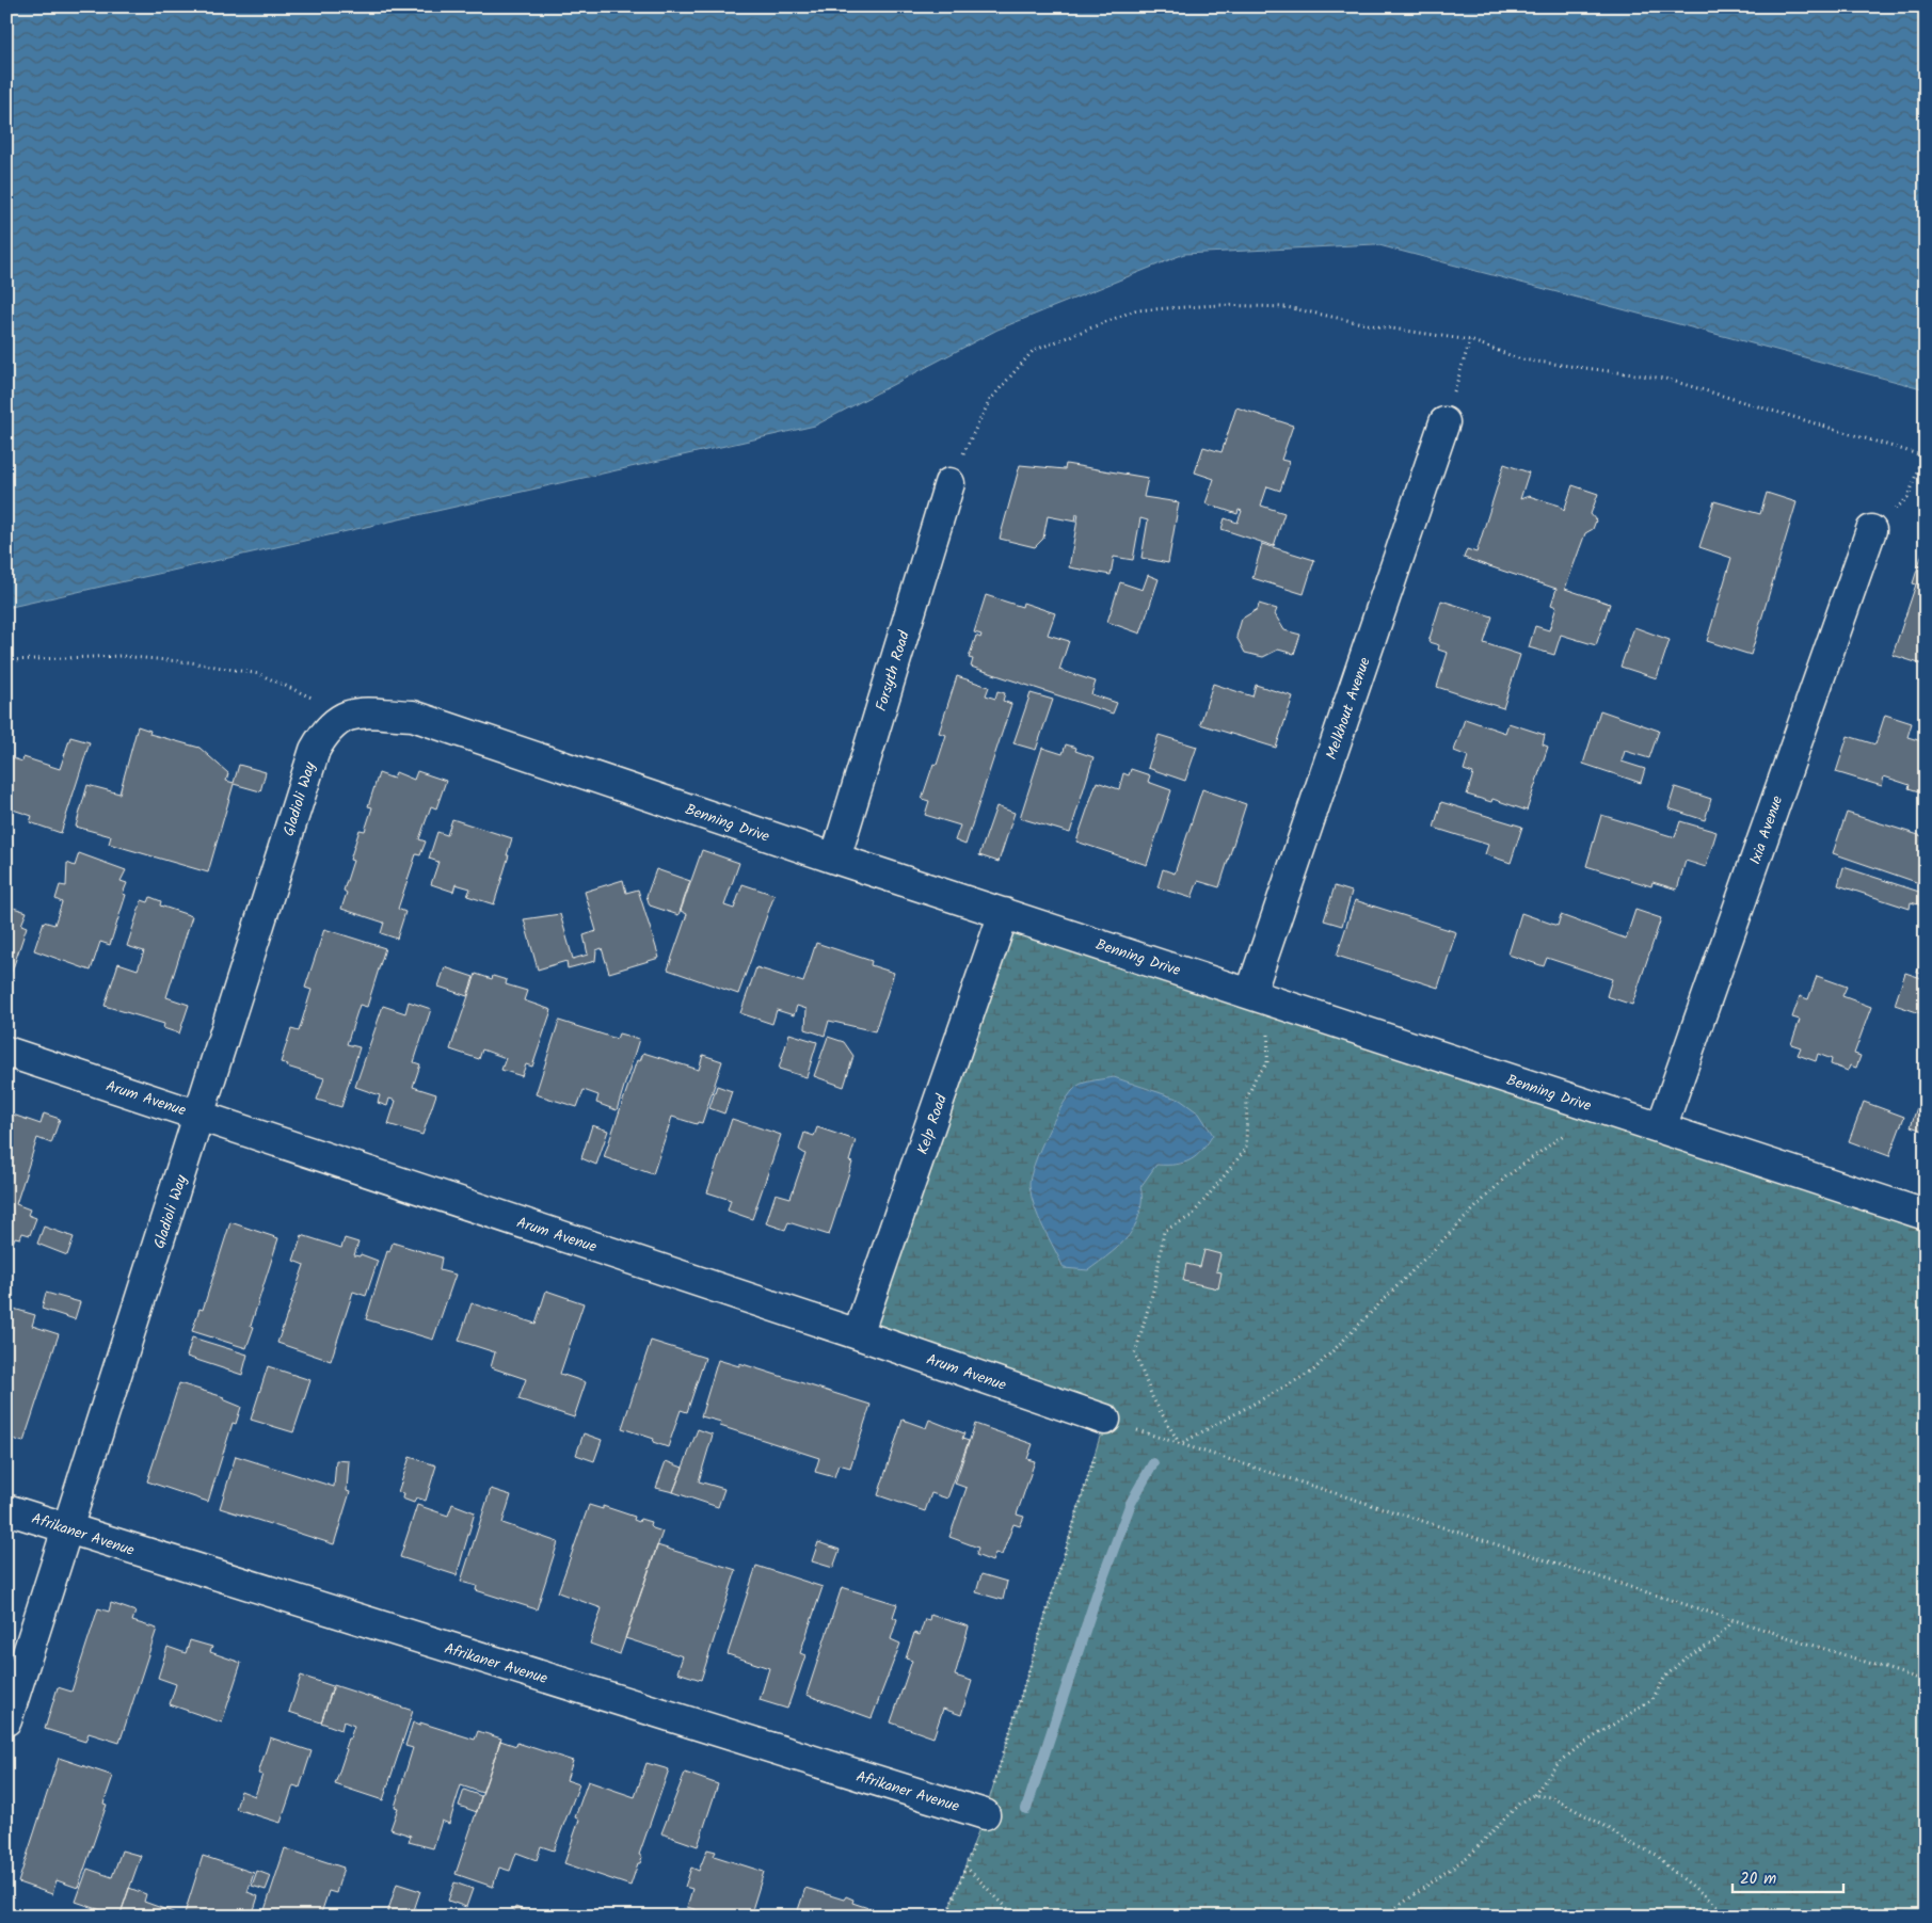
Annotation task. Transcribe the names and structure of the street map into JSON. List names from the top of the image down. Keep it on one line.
{"streets":{"street":["Forsyth Road","Melkhout Avenue","Gladioli Way","Benning Drive","Ixia Avenue","Arum Avenue","Kelp Road","Afrikaner Avenue"]},"crossings":[["Forsyth Road","Benning Drive"],["Melkhout Avenue","Benning Drive"],["Gladioli Way","Benning Drive"],["Gladioli Way","Arum Avenue"],["Gladioli Way","Afrikaner Avenue"],["Benning Drive","Ixia Avenue"],["Benning Drive","Kelp Road"],["Arum Avenue","Kelp Road"]],"scale_bar":"20 m"}
